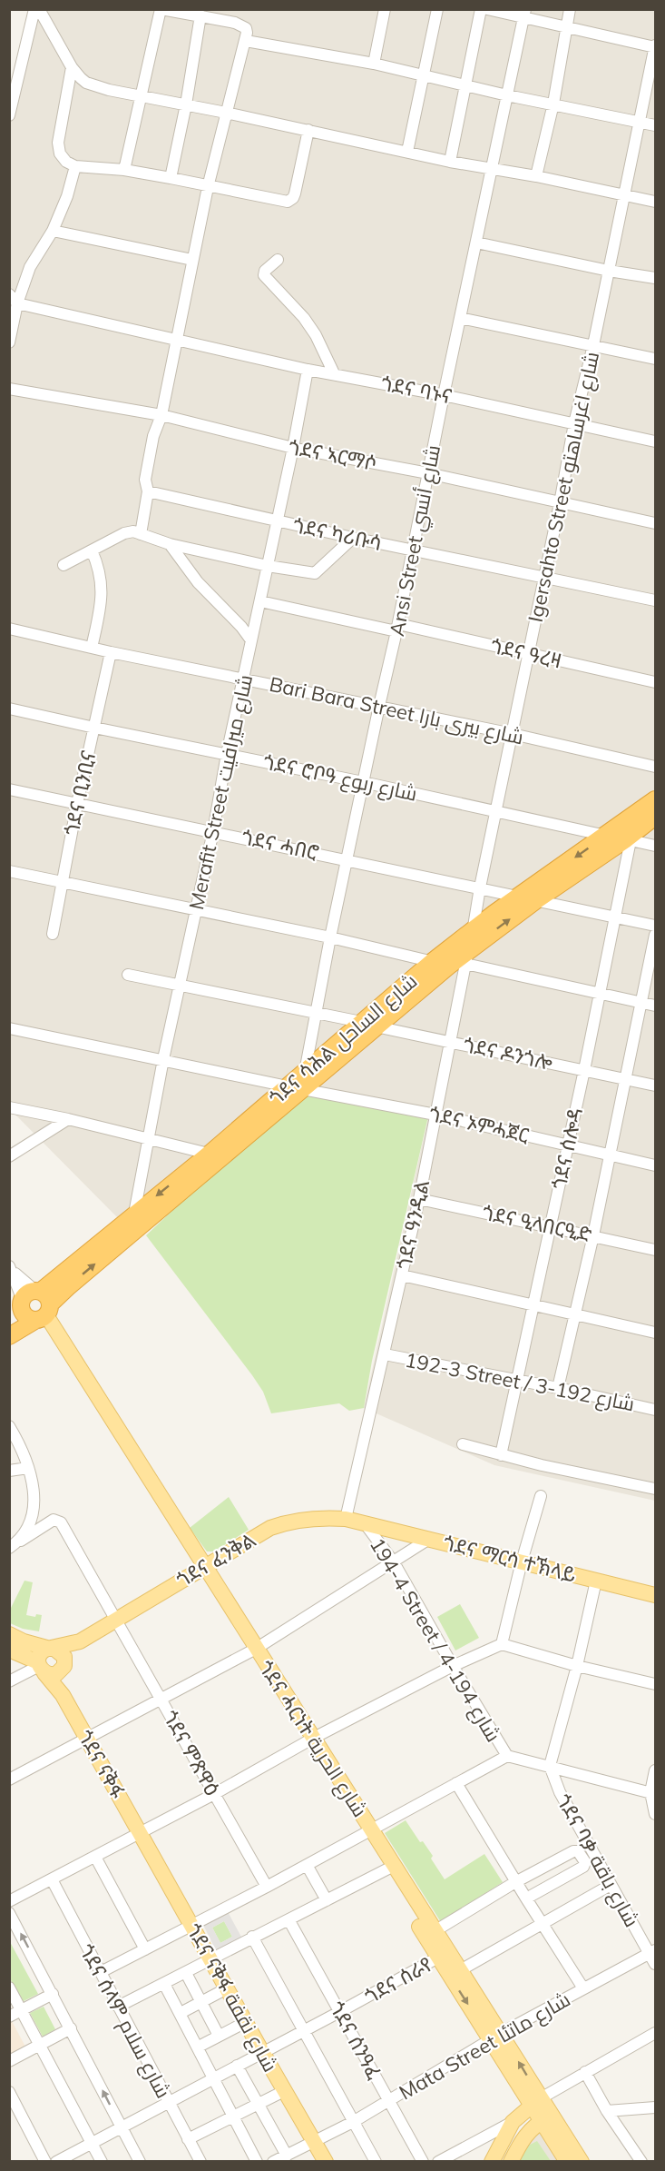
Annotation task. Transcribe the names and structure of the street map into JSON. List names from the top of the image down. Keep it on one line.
{"streets":{"highway":["ጎደና ሳሕል شارع الساحل"],"main road":["ጎደና ማርሳ ተኽላይ","ጎደና ፈንቅል","ጎደና ሓርነት شارع الحرية","ጎደና ናቅፋ","ጎደና ናቅፋ شارع نقفة"],"street":["ጎደና ባኑና","ጎደና ኣርማሶ","Igersahto Street شارع اغرساهتو","ጎደና ካሪቡሳ","Ansi Street شارع أنسي","ጎደና ዓረዛ","Bari Bara Street شارع بيرى بارا","ጎደና ሮቦዓ شارع ربوع","Merafit Street شارع ميرافيت","ጎደና ቢንቢና","ጎደና ሓበሮ","ጎደና ዶንጎሎ","ጎደና ኦምሓጀር","ጎደና ሰሎዳ","ጎደና ዒላበርዒድ","ጎደና ዓንዲል","192-3 Street / شارع 192-3","194-4 Street / شارع 194-4","ጎደና ምጽዋዕ","ጎደና ባቃ شارع باقة","ጎደና ሰራየ","ጎደና ሰላም شارع سلام","ጎደና ሰንዓፈ","Mata Street شارع ماتئا"]},"crossings":[["ጎደና ባኑና","Igersahto Street شارع اغرساهتو"],["ጎደና ባኑና","Ansi Street شارع أنسي"],["ጎደና ባኑና","Merafit Street شارع ميرافيت"],["ጎደና ኣርማሶ","Igersahto Street شارع اغرساهتو"],["ጎደና ኣርማሶ","Ansi Street شارع أنسي"],["ጎደና ኣርማሶ","Merafit Street شارع ميرافيت"],["Igersahto Street شارع اغرساهتو","ጎደና ካሪቡሳ"],["Igersahto Street شارع اغرساهتو","ጎደና ዓረዛ"],["Igersahto Street شارع اغرساهتو","Bari Bara Street شارع بيرى بارا"],["Igersahto Street شارع اغرساهتو","ጎደና ሮቦዓ شارع ربوع"],["Igersahto Street شارع اغرساهتو","ጎደና ሓበሮ"],["Igersahto Street شارع اغرساهتو","ጎደና ሳሕል شارع الساحل"],["Igersahto Street شارع اغرساهتو","ጎደና ዓንዲል"],["ጎደና ካሪቡሳ","Ansi Street شارع أنسي"],["ጎደና ካሪቡሳ","Merafit Street شارع ميرافيت"],["Ansi Street شارع أنسي","ጎደና ዓረዛ"],["Ansi Street شارع أنسي","Bari Bara Street شارع بيرى بارا"],["Ansi Street شارع أنسي","ጎደና ሮቦዓ شارع ربوع"],["Ansi Street شارع أنسي","ጎደና ሓበሮ"],["Ansi Street شارع أنسي","ጎደና ሳሕል شارع الساحل"],["Ansi Street شارع أنسي","ጎደና ዶንጎሎ"],["ጎደና ዓረዛ","Merafit Street شارع ميرافيت"],["Bari Bara Street شارع بيرى بارا","Merafit Street شارع ميرافيت"],["Bari Bara Street شارع بيرى بارا","ጎደና ቢንቢና"],["ጎደና ሮቦዓ شارع ربوع","Merafit Street شارع ميرافيت"],["ጎደና ሮቦዓ شارع ربوع","ጎደና ቢንቢና"],["ጎደና ሮቦዓ شارع ربوع","ጎደና ሳሕል شارع الساحل"],["ጎደና ሮቦዓ شارع ربوع","ጎደና ሰሎዳ"],["Merafit Street شارع ميرافيت","ጎደና ሓበሮ"],["Merafit Street شارع ميرافيت","ጎደና ሳሕል شارع الساحل"],["Merafit Street شارع ميرافيت","ጎደና ዶንጎሎ"],["Merafit Street شارع ميرافيت","ጎደና ኦምሓጀር"],["ጎደና ቢንቢና","ጎደና ሓበሮ"],["ጎደና ሓበሮ","ጎደና ሳሕል شارع الساحل"],["ጎደና ሓበሮ","ጎደና ሰሎዳ"],["ጎደና ሳሕል شارع الساحل","ጎደና ዶንጎሎ"],["ጎደና ሳሕል شارع الساحل","ጎደና ኦምሓጀር"],["ጎደና ሳሕል شارع الساحل","ጎደና ሰሎዳ"],["ጎደና ሳሕል شارع الساحل","ጎደና ዓንዲል"],["ጎደና ሳሕል شارع الساحل","ጎደና ሓርነት شارع الحرية"],["ጎደና ዶንጎሎ","ጎደና ሰሎዳ"],["ጎደና ዶንጎሎ","ጎደና ዓንዲል"],["ጎደና ኦምሓጀር","ጎደና ሰሎዳ"],["ጎደና ኦምሓጀር","ጎደና ዓንዲል"],["ጎደና ሰሎዳ","ጎደና ዒላበርዒድ"],["ጎደና ሰሎዳ","192-3 Street / شارع 192-3"],["ጎደና ዒላበርዒድ","ጎደና ዓንዲል"],["ጎደና ዓንዲል","192-3 Street / شارع 192-3"],["ጎደና ዓንዲል","ጎደና ፈንቅል"],["ጎደና ማርሳ ተኽላይ","ጎደና ፈንቅል"],["ጎደና ማርሳ ተኽላይ","194-4 Street / شارع 194-4"],["ጎደና ፈንቅል","194-4 Street / شارع 194-4"],["ጎደና ፈንቅል","ጎደና ሓርነት شارع الحرية"],["ጎደና ፈንቅል","ጎደና ምጽዋዕ"],["ጎደና ፈንቅል","ጎደና ናቅፋ"],["ጎደና ሓርነት شارع الحرية","ጎደና ሰራየ"],["ጎደና ሓርነት شارع الحرية","Mata Street شارع ماتئا"],["ጎደና ናቅፋ","ጎደና ናቅፋ شارع نقفة"],["ጎደና ባቃ شارع باقة","Mata Street شارع ماتئا"],["ጎደና ሰራየ","ጎደና ናቅፋ شارع نقفة"],["ጎደና ሰራየ","ጎደና ሰላም شارع سلام"],["ጎደና ሰራየ","ጎደና ሰንዓፈ"],["ጎደና ናቅፋ شارع نقفة","Mata Street شارع ماتئا"],["ጎደና ሰንዓፈ","Mata Street شارع ماتئا"]]}
